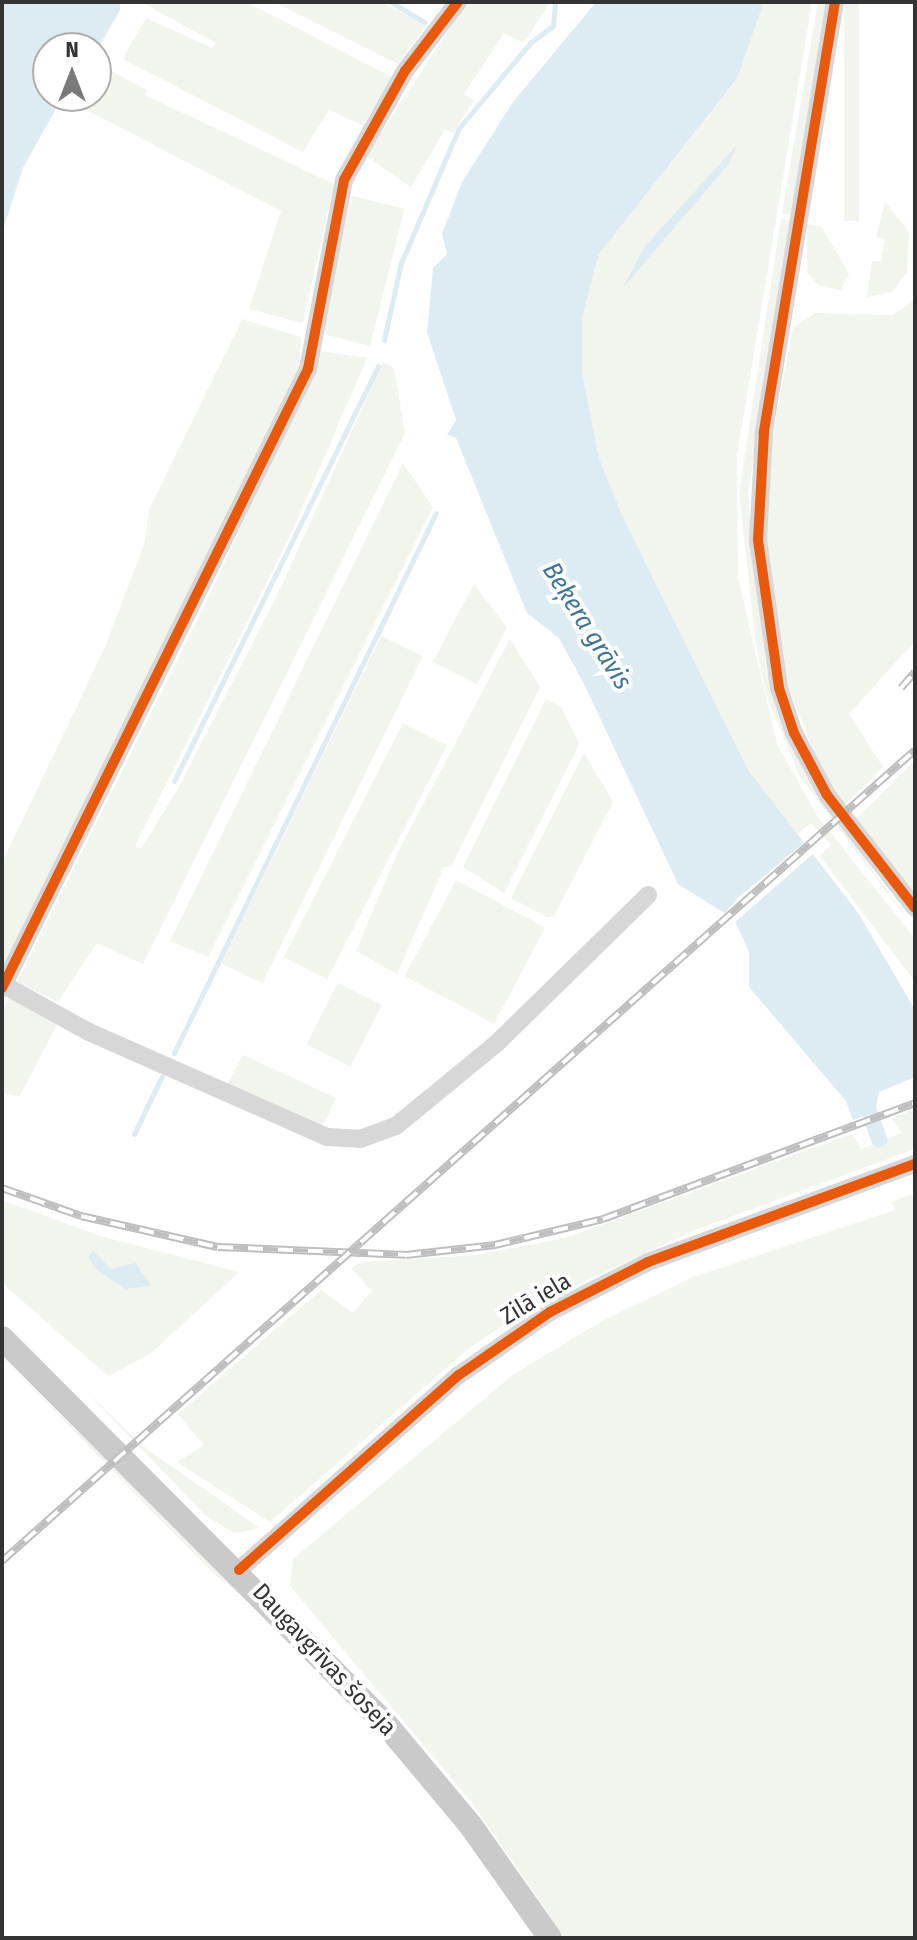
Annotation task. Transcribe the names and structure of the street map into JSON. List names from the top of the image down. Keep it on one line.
{"streets":{"main road":["Daugavgrīvas šoseja"],"street":["Zilā iela"]},"crossings":[["Zilā iela","Daugavgrīvas šoseja"]],"water":["Beķera grāvis"],"north":"top"}
